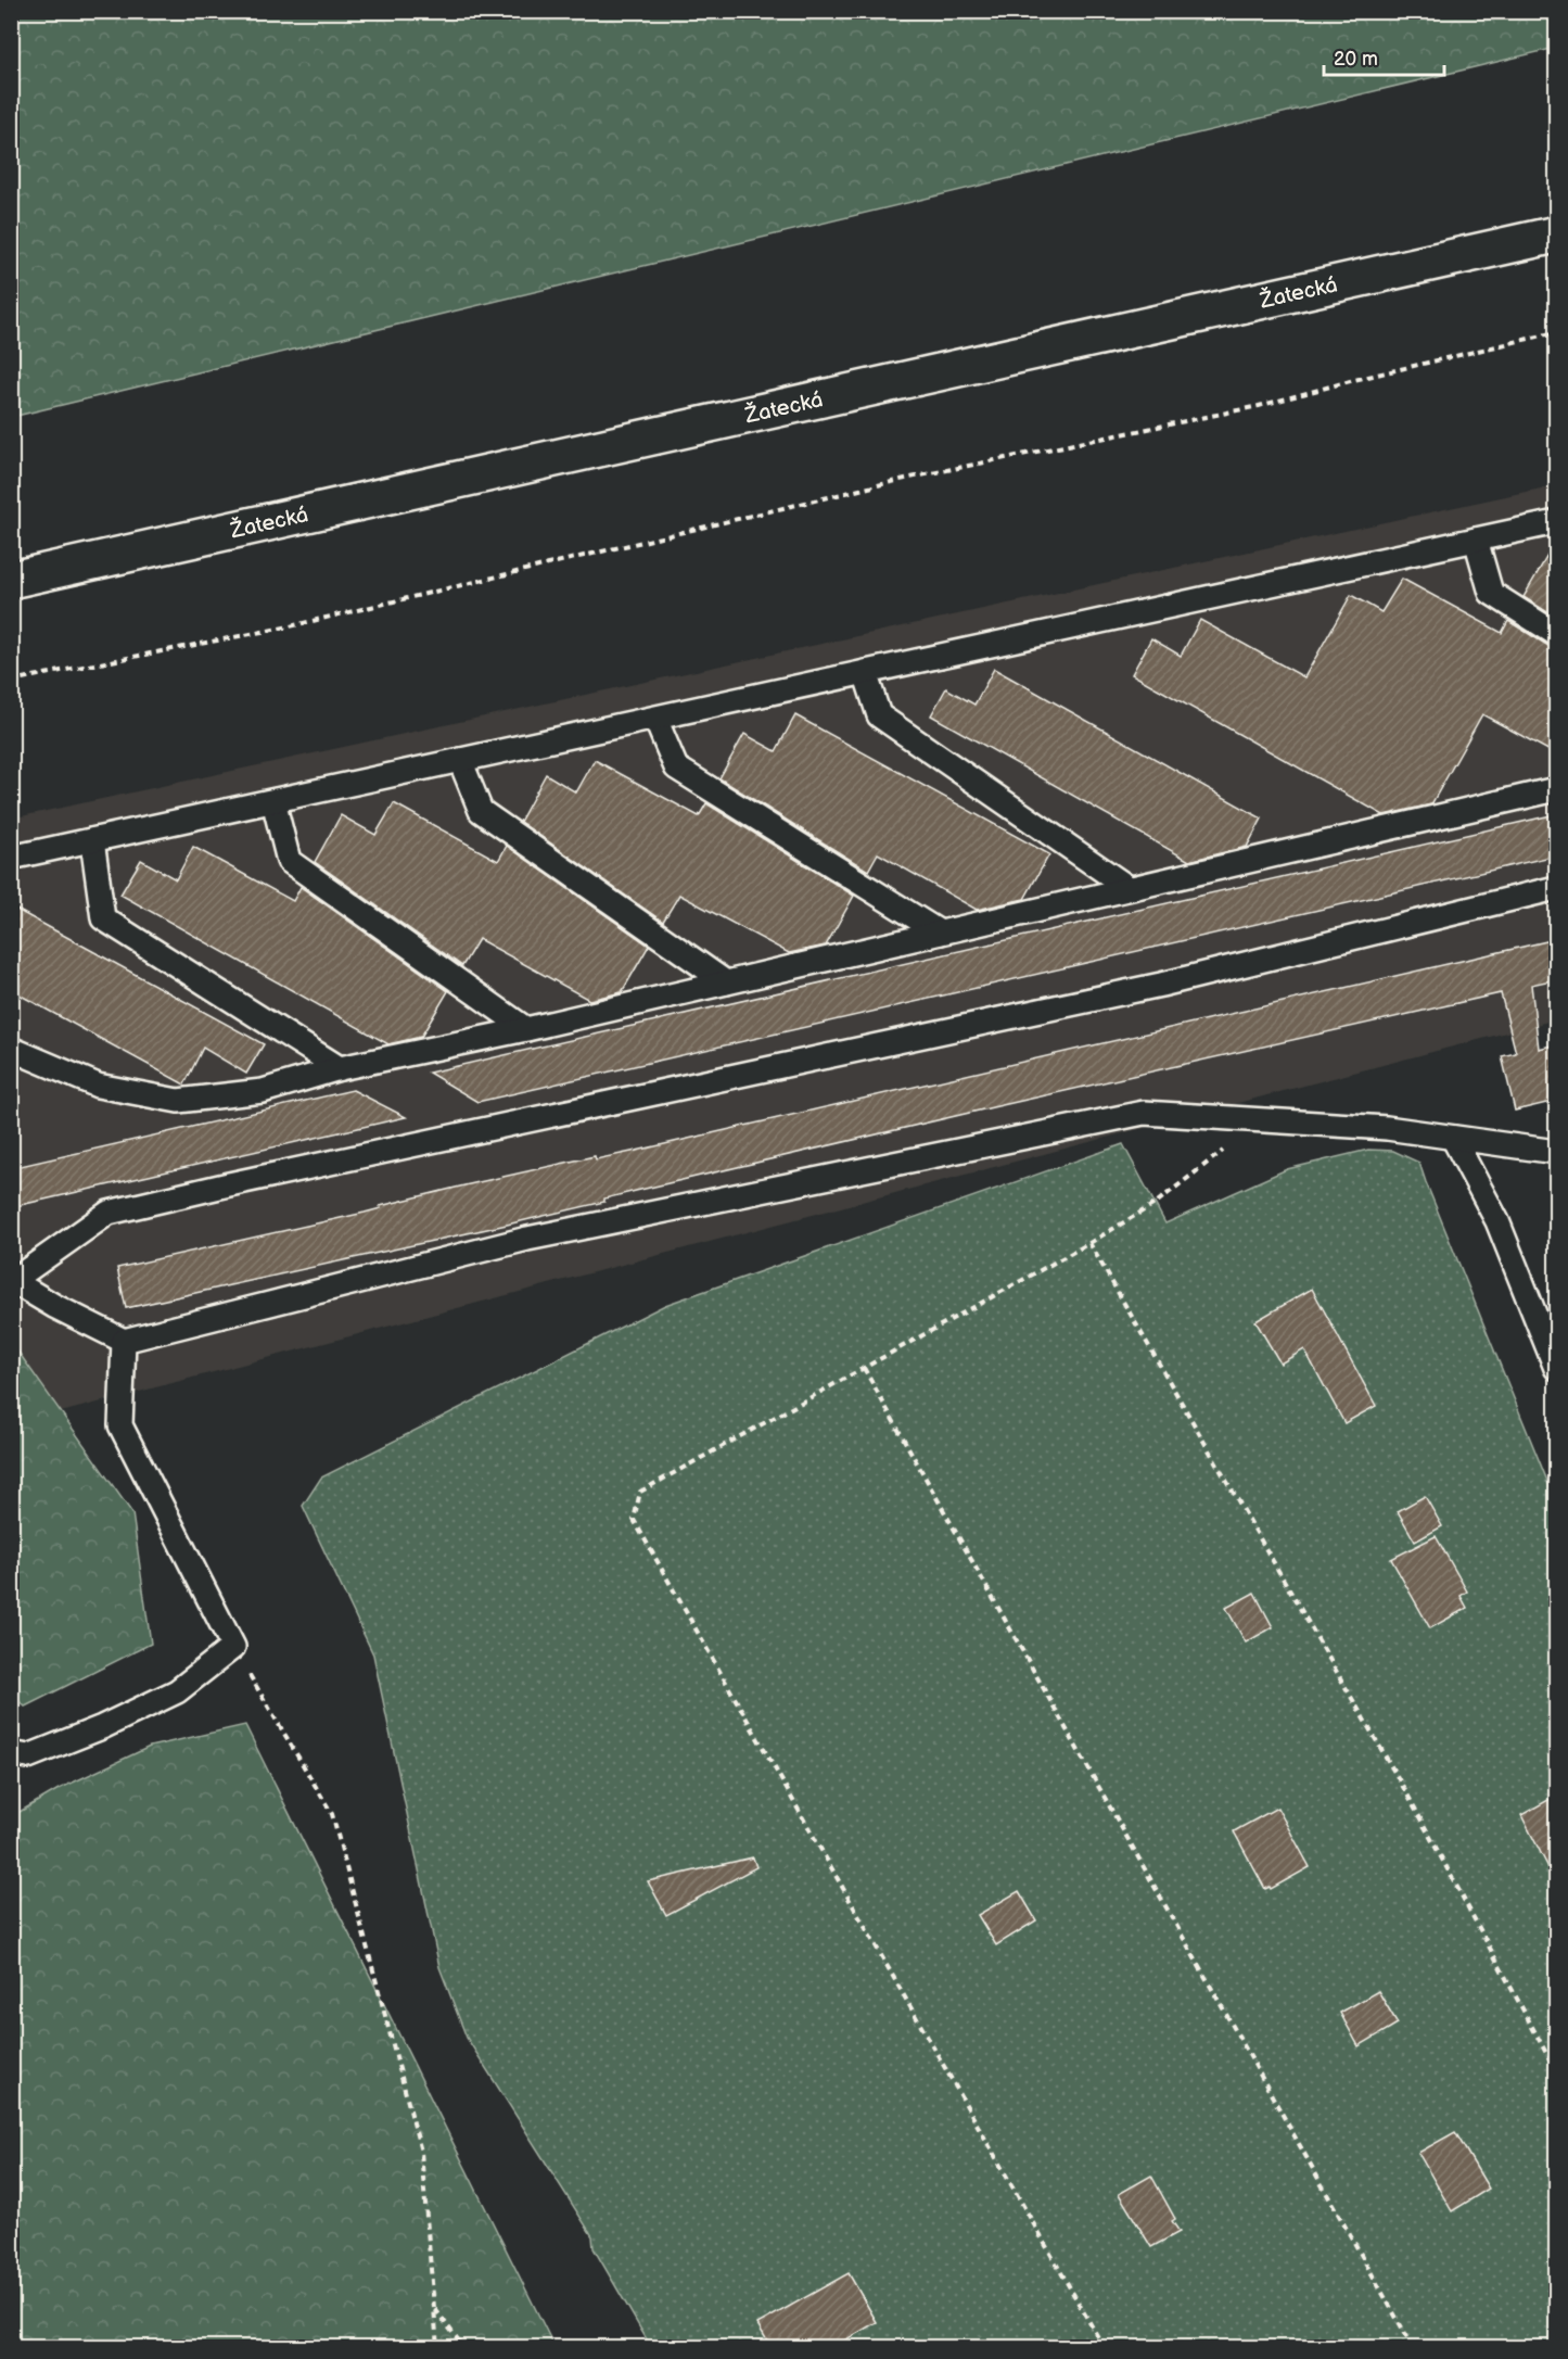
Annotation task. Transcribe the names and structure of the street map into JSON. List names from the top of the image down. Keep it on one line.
{"streets":{"street":["Žatecká"]},"scale_bar":"20 m"}
